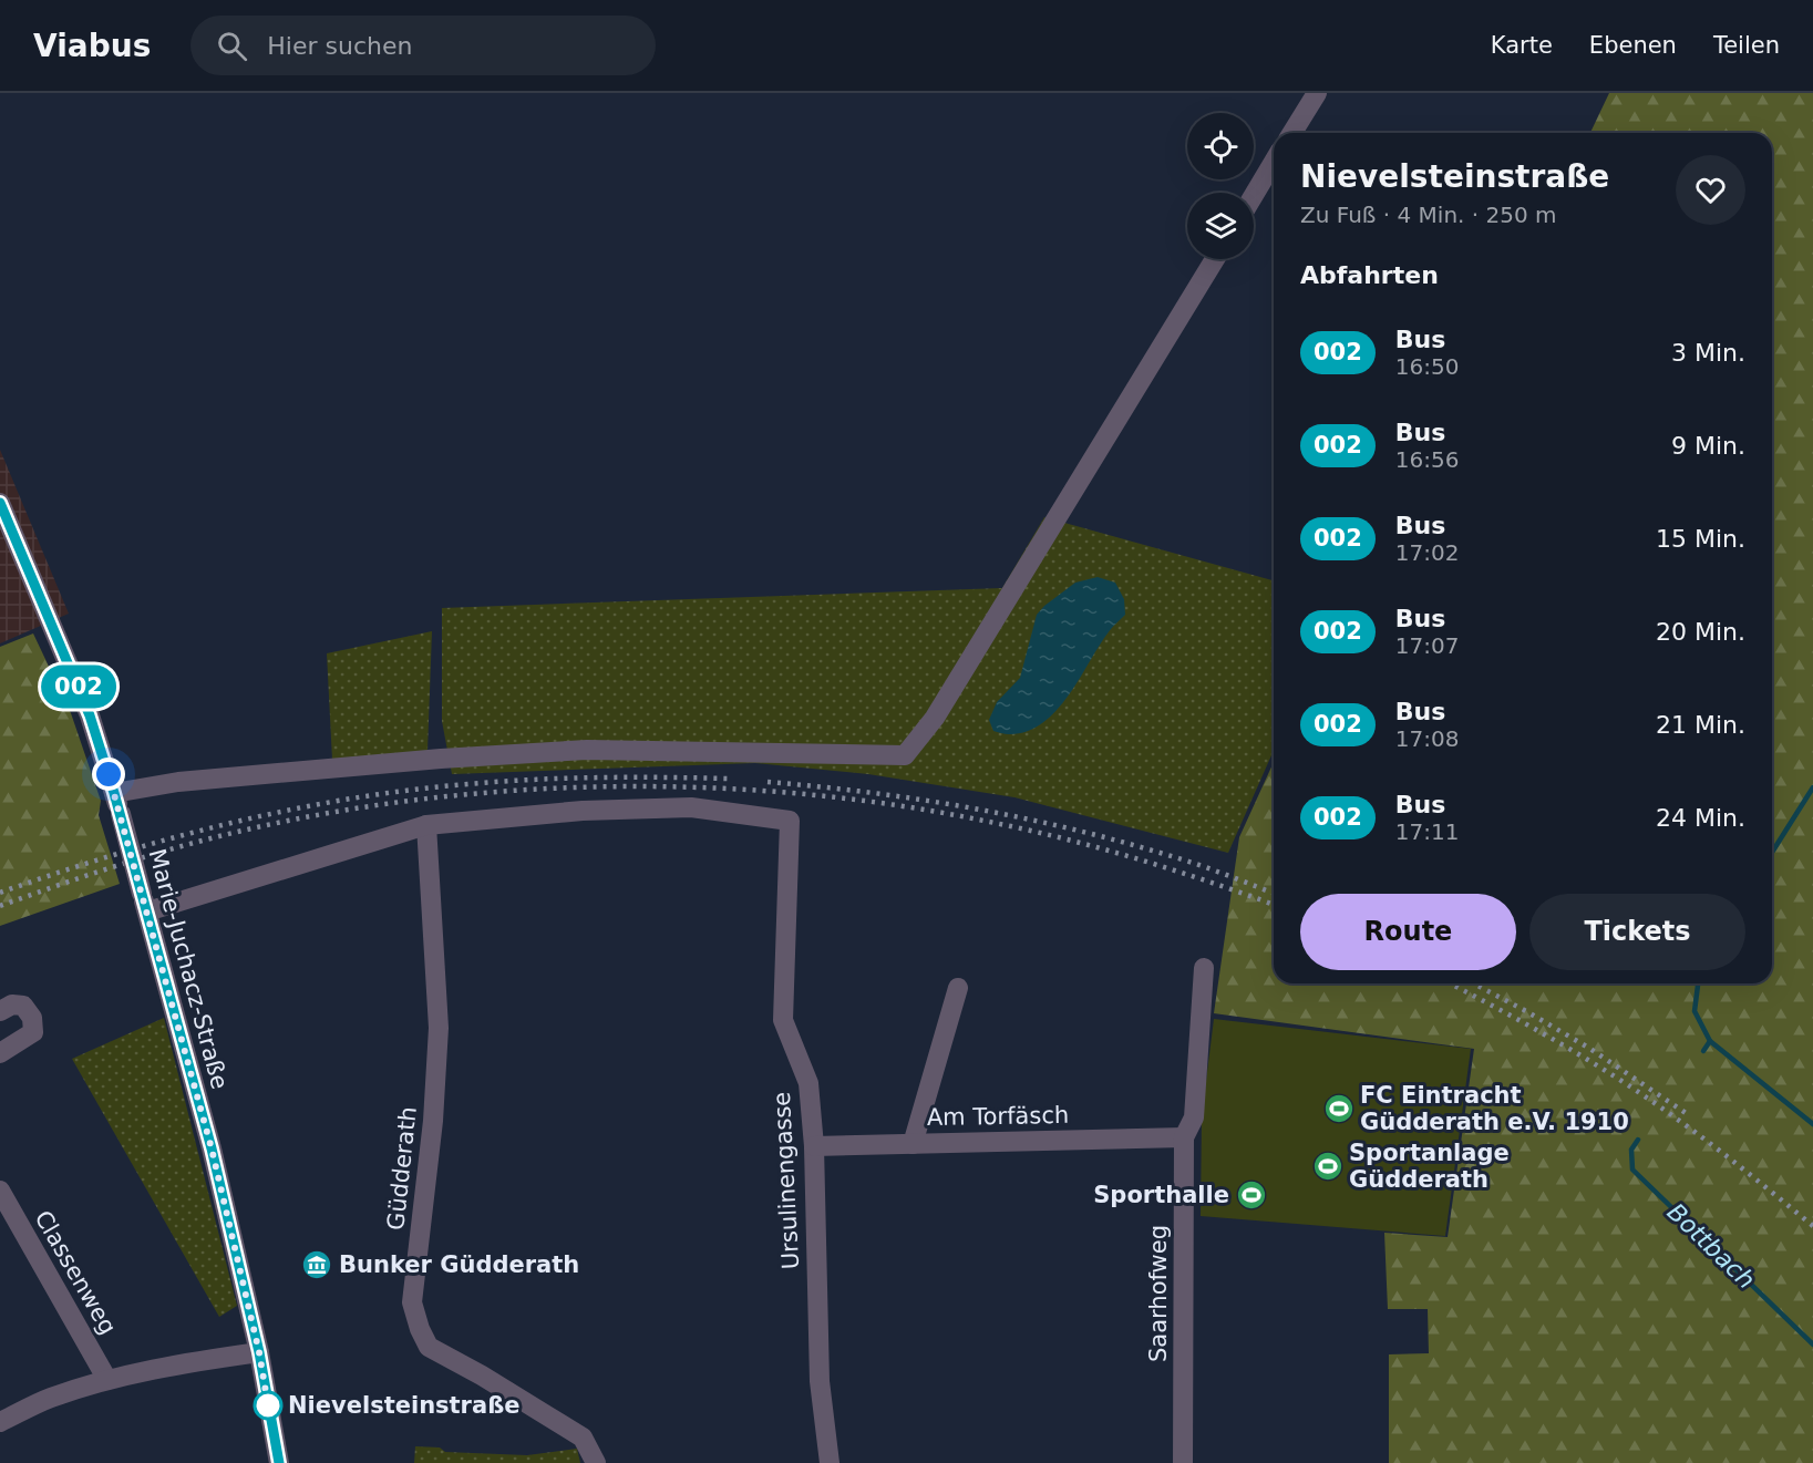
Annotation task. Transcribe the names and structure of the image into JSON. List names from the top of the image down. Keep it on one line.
{"streets":{"street":["Marie-Juchacz-Straße","Am Torfäsch","Güdderath","Ursulinengasse","Classenweg","Saarhofweg"]},"crossings":[["Am Torfäsch","Ursulinengasse"],["Am Torfäsch","Saarhofweg"],["Güdderath","Ursulinengasse"]],"water":["Bottbach"],"places":{"sports":["FC Eintracht Güdderath e.V. 1910","Sportanlage Güdderath","Sporthalle"],"museum":["Bunker Güdderath"],"other":["Nievelsteinstraße"]},"lines":["bus line 002"],"page":{"header":"Viabus","search":"Hier suchen","nav":["Karte","Ebenen","Teilen"],"on_map":"002","heading":[["Nievelsteinstraße","Zu Fuß · 4 Min. · 250 m"],"Abfahrten"],"list":[{"mark":"002","name":"Bus","note":"16:50","value":"3 Min."},{"mark":"002","name":"Bus","note":"16:56","value":"9 Min."},{"mark":"002","name":"Bus","note":"17:02","value":"15 Min."},{"mark":"002","name":"Bus","note":"17:07","value":"20 Min."},{"mark":"002","name":"Bus","note":"17:08","value":"21 Min."},{"mark":"002","name":"Bus","note":"17:11","value":"24 Min."}],"buttons":["Route","Tickets"]}}
